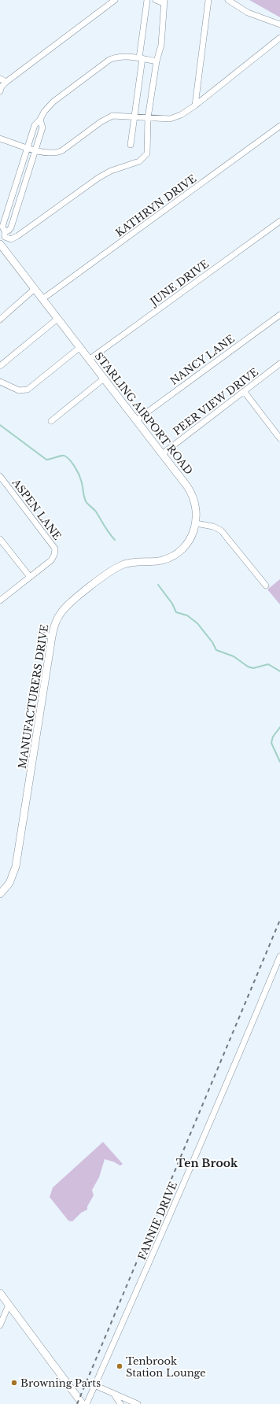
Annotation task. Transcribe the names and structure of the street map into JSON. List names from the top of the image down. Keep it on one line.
{"streets":{"street":["KATHRYN DRIVE","JUNE DRIVE","NANCY LANE","PEER VIEW DRIVE","STARLING AIRPORT ROAD","ASPEN LANE","MANUFACTURERS DRIVE","FANNIE DRIVE"]},"crossings":[["KATHRYN DRIVE","STARLING AIRPORT ROAD"],["JUNE DRIVE","STARLING AIRPORT ROAD"],["NANCY LANE","STARLING AIRPORT ROAD"],["PEER VIEW DRIVE","STARLING AIRPORT ROAD"],["STARLING AIRPORT ROAD","MANUFACTURERS DRIVE"]],"districts":["Ten Brook"],"places":["Tenbrook Station Lounge","Browning Parts"]}
